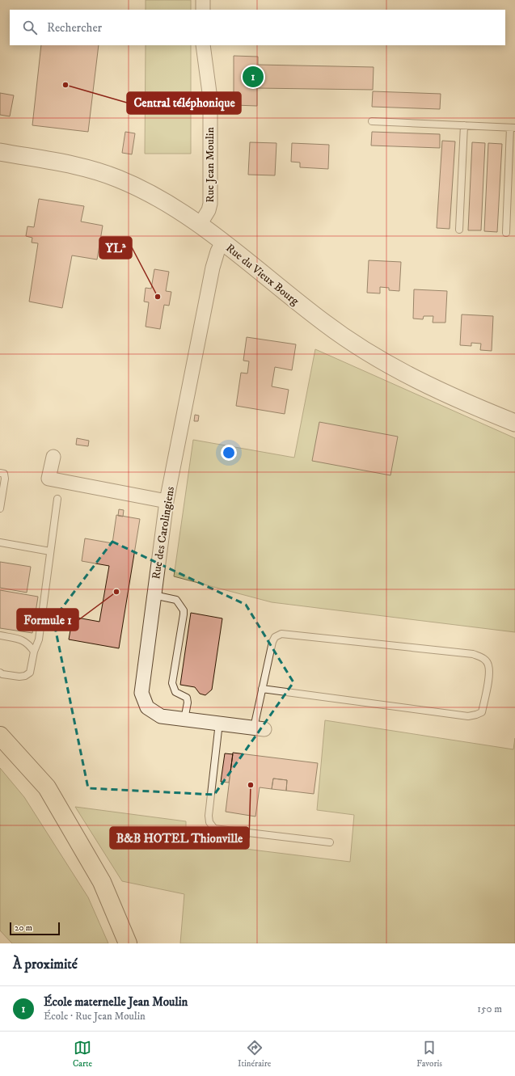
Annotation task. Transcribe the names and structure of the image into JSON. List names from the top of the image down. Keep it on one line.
{"streets":{"street":["Rue Jean Moulin","Rue du Vieux Bourg","Rue des Carolingiens"]},"crossings":[["Rue Jean Moulin","Rue du Vieux Bourg"],["Rue du Vieux Bourg","Rue des Carolingiens"]],"places":["Central téléphonique","YL²","Formule 1","B&B HOTEL Thionville"],"scale_bar":"20 m","page":{"search":"Rechercher","pins":"1","scale":"20 m","heading":"À proximité","list":[{"mark":"1","name":"École maternelle Jean Moulin","note":"École · Rue Jean Moulin","value":"150 m"}],"nav":["Carte","Itinéraire","Favoris"]}}
